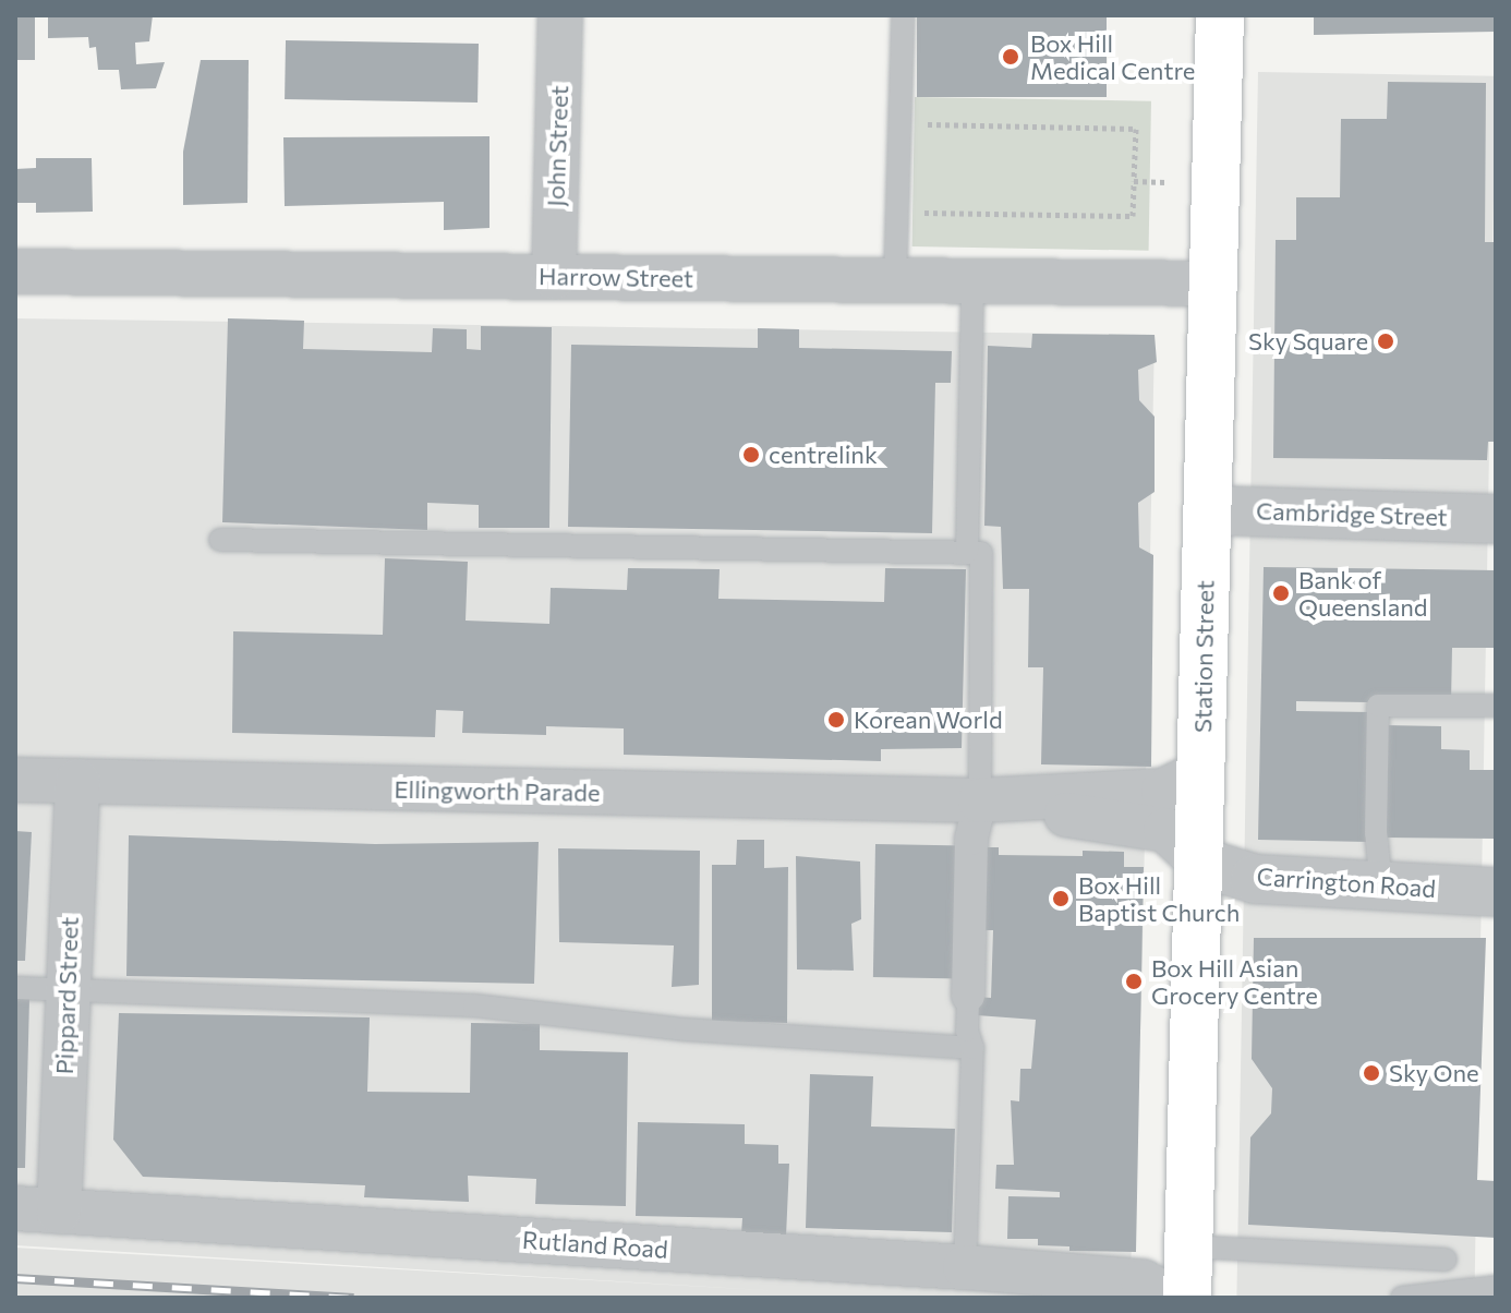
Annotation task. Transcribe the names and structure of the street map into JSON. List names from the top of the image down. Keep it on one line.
{"streets":{"main road":["Station Street"],"street":["John Street","Harrow Street","Cambridge Street","Ellingworth Parade","Carrington Road","Pippard Street","Rutland Road"]},"crossings":[["John Street","Harrow Street"],["Harrow Street","Station Street"],["Cambridge Street","Station Street"],["Station Street","Ellingworth Parade"],["Station Street","Carrington Road"],["Ellingworth Parade","Carrington Road"],["Ellingworth Parade","Pippard Street"],["Pippard Street","Rutland Road"]],"places":["Box Hill Medical Centre","Sky Square","centrelink","Bank of Queensland","Korean World","Box Hill Baptist Church","Box Hill Asian Grocery Centre","Sky One"]}
